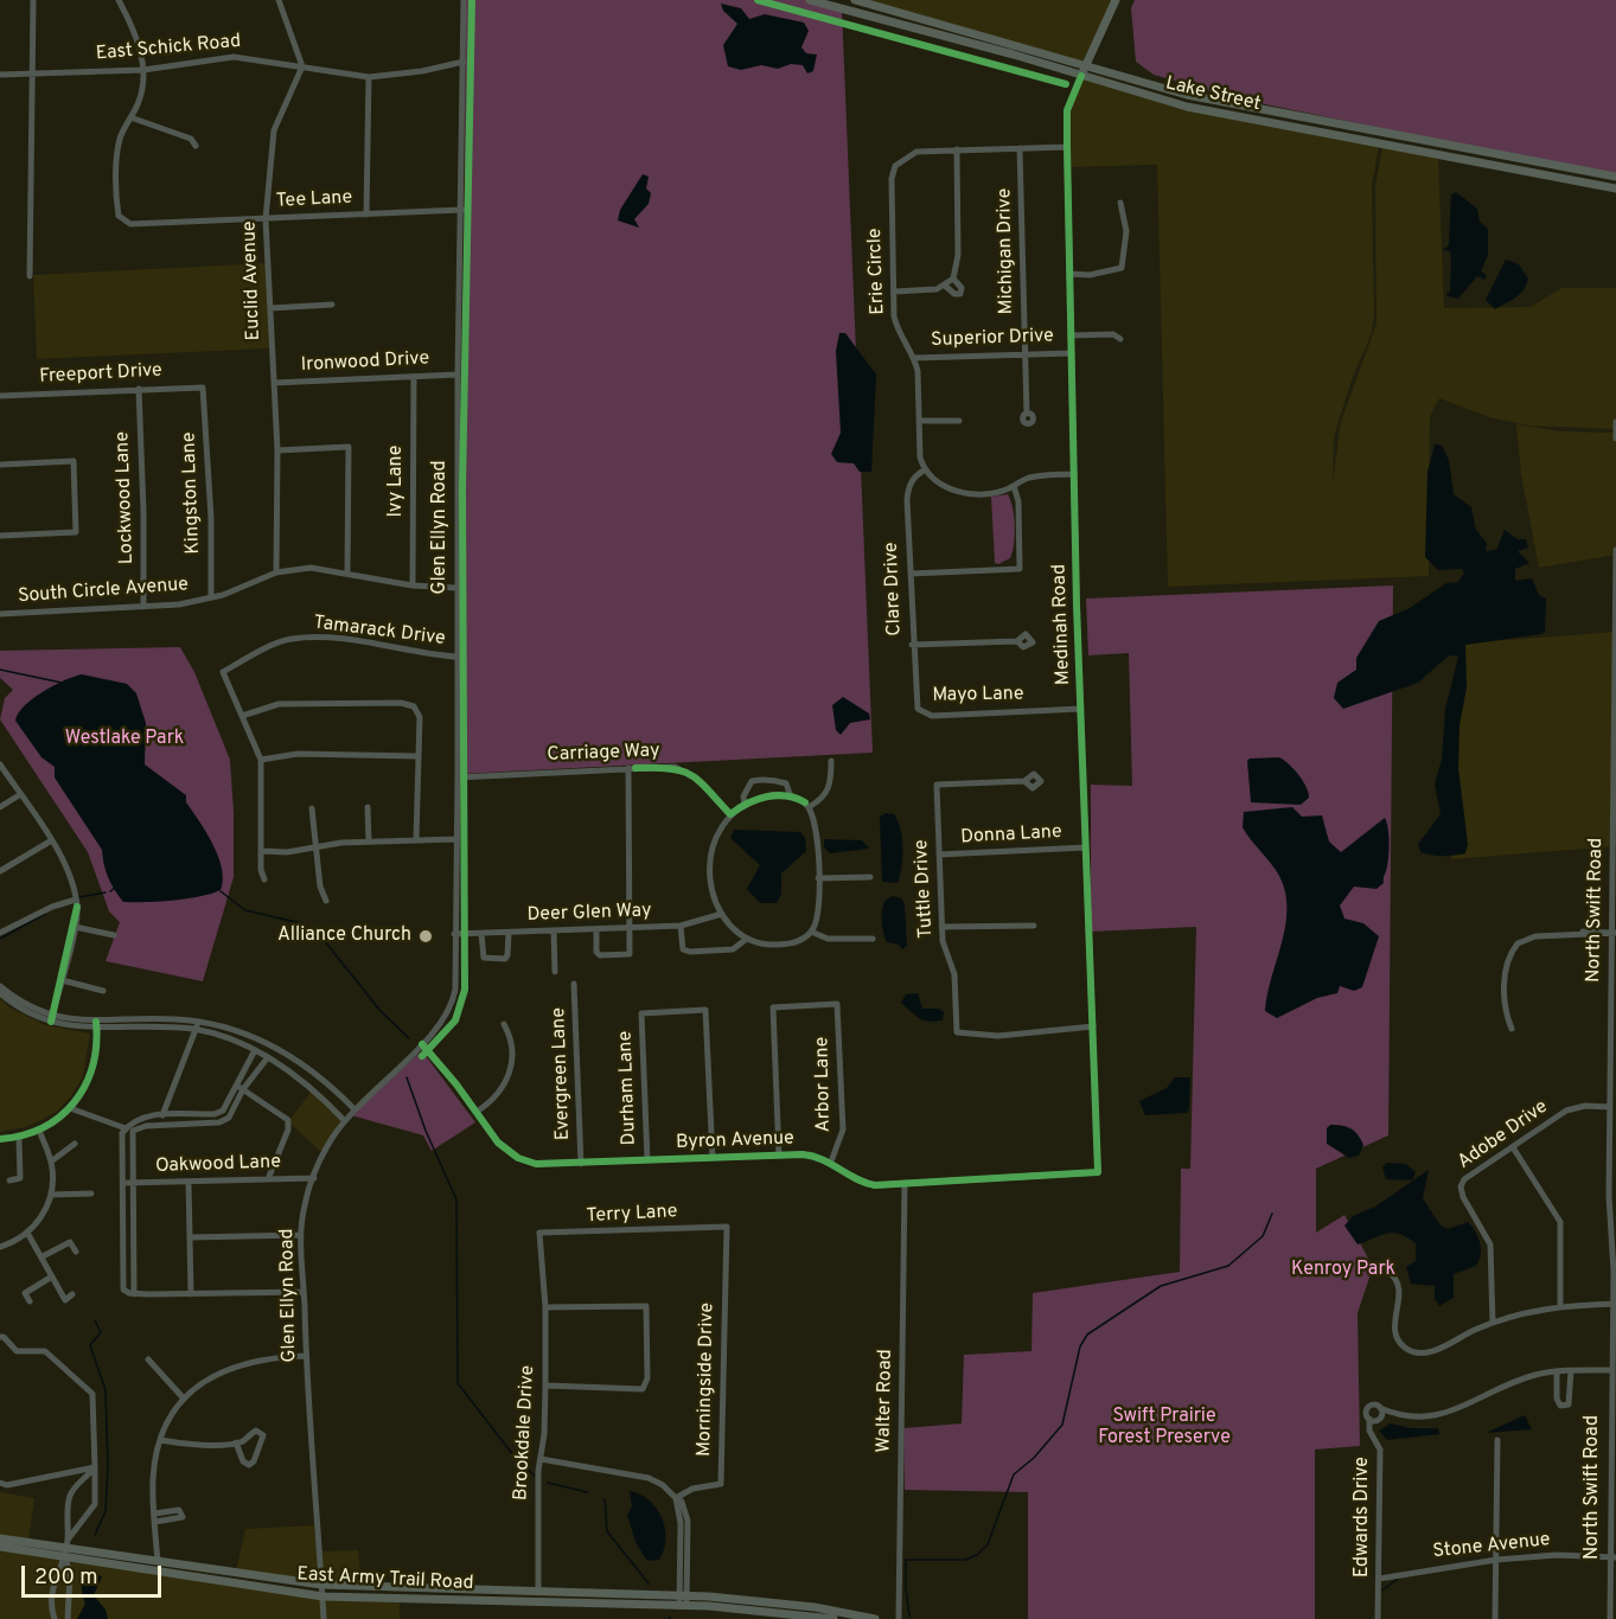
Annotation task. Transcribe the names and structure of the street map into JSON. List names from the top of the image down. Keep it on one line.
{"streets":{"main road":["Lake Street","Medinah Road","East Army Trail Road"],"street":["East Schick Road","Tee Lane","Michigan Drive","Erie Circle","Euclid Avenue","Superior Drive","Ironwood Drive","Freeport Drive","Ivy Lane","Kingston Lane","Lockwood Lane","Glen Ellyn Road","Clare Drive","South Circle Avenue","Tamarack Drive","Mayo Lane","Carriage Way","Donna Lane","Tuttle Drive","North Swift Road","Deer Glen Way","Evergreen Lane","Arbor Lane","Durham Lane","Adobe Drive","Byron Avenue","Oakwood Lane","Terry Lane","Morningside Drive","Walter Road","Brookdale Drive","Edwards Drive","Stone Avenue"]},"crossings":[["East Schick Road","Euclid Avenue"],["East Schick Road","Glen Ellyn Road"],["Lake Street","Medinah Road"],["Tee Lane","Euclid Avenue"],["Tee Lane","Glen Ellyn Road"],["Michigan Drive","Erie Circle"],["Michigan Drive","Superior Drive"],["Erie Circle","Superior Drive"],["Erie Circle","Clare Drive"],["Erie Circle","Medinah Road"],["Euclid Avenue","Ironwood Drive"],["Euclid Avenue","South Circle Avenue"],["Superior Drive","Medinah Road"],["Ironwood Drive","Ivy Lane"],["Ironwood Drive","Glen Ellyn Road"],["Freeport Drive","Kingston Lane"],["Freeport Drive","Lockwood Lane"],["Ivy Lane","South Circle Avenue"],["Kingston Lane","South Circle Avenue"],["Lockwood Lane","South Circle Avenue"],["Glen Ellyn Road","South Circle Avenue"],["Glen Ellyn Road","Tamarack Drive"],["Glen Ellyn Road","Carriage Way"],["Glen Ellyn Road","Deer Glen Way"],["Glen Ellyn Road","Byron Avenue"],["Glen Ellyn Road","Oakwood Lane"],["Glen Ellyn Road","East Army Trail Road"],["Clare Drive","Mayo Lane"],["Medinah Road","Mayo Lane"],["Medinah Road","Donna Lane"],["Medinah Road","Tuttle Drive"],["Medinah Road","Byron Avenue"],["Carriage Way","Deer Glen Way"],["Donna Lane","Tuttle Drive"],["North Swift Road","Adobe Drive"],["North Swift Road","Stone Avenue"],["Evergreen Lane","Byron Avenue"],["Arbor Lane","Byron Avenue"],["Durham Lane","Byron Avenue"],["Byron Avenue","Walter Road"],["Terry Lane","Morningside Drive"],["Terry Lane","Brookdale Drive"],["Brookdale Drive","East Army Trail Road"],["Edwards Drive","Stone Avenue"]],"parks":["Westlake Park","Kenroy Park","Swift Prairie Forest Preserve"],"places":["Alliance Church"],"scale_bar":"200 m"}
